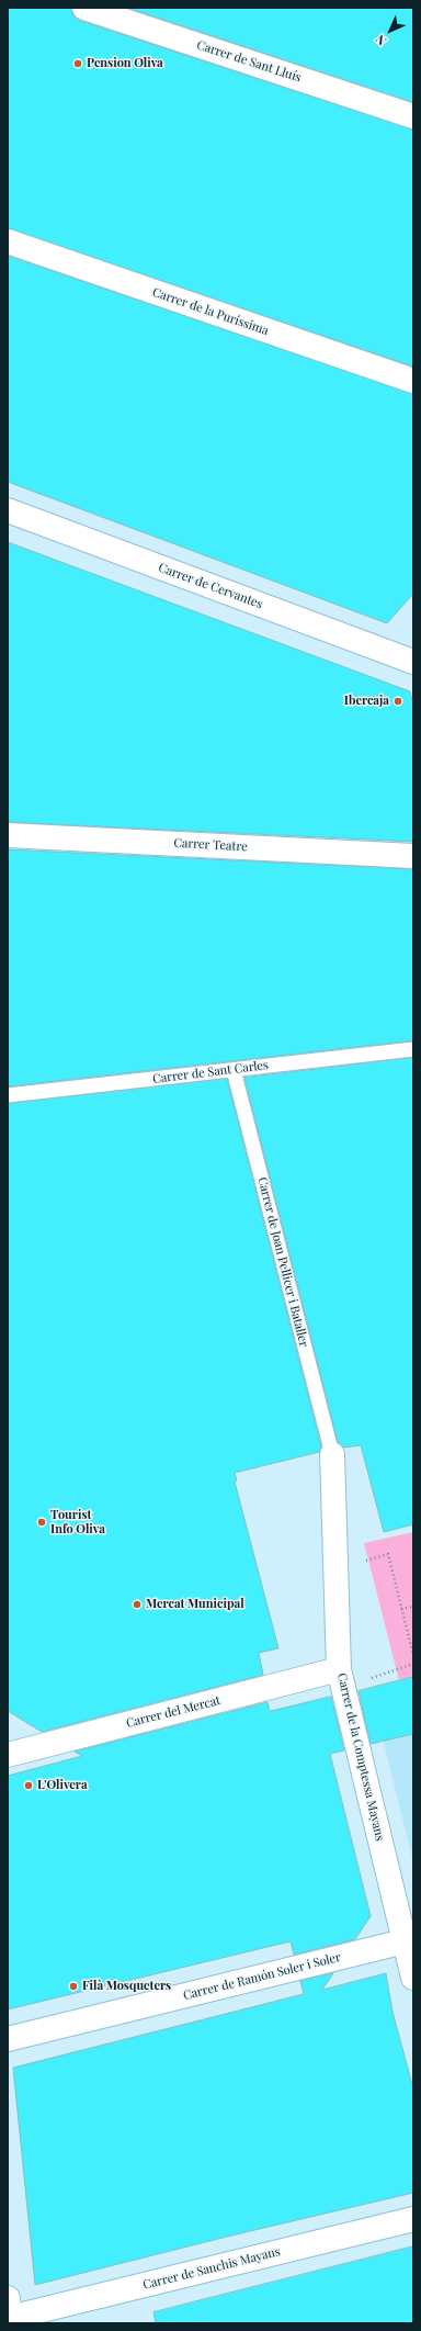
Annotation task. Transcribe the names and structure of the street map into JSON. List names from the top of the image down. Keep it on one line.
{"streets":{"street":["Carrer de Sant Lluís","Carrer de la Puríssima","Carrer de Cervantes","Carrer Teatre","Carrer del Mercat","Carrer de la Comptessa Mayans","Carrer de Ramón Soler i Soler","Carrer de Sanchis Mayans"],"lane":["Carrer de Sant Carles","Carrer de Joan Pellicer i Bataller"]},"crossings":[["Carrer de Sant Carles","Carrer de Joan Pellicer i Bataller"],["Carrer de Joan Pellicer i Bataller","Carrer de la Comptessa Mayans"],["Carrer del Mercat","Carrer de la Comptessa Mayans"],["Carrer de la Comptessa Mayans","Carrer de Ramón Soler i Soler"]],"places":["Pension Oliva","Ibercaja","Tourist Info Oliva","Mercat Municipal","L'Olivera","Filà Mosqueters"],"north":"bottom left"}
